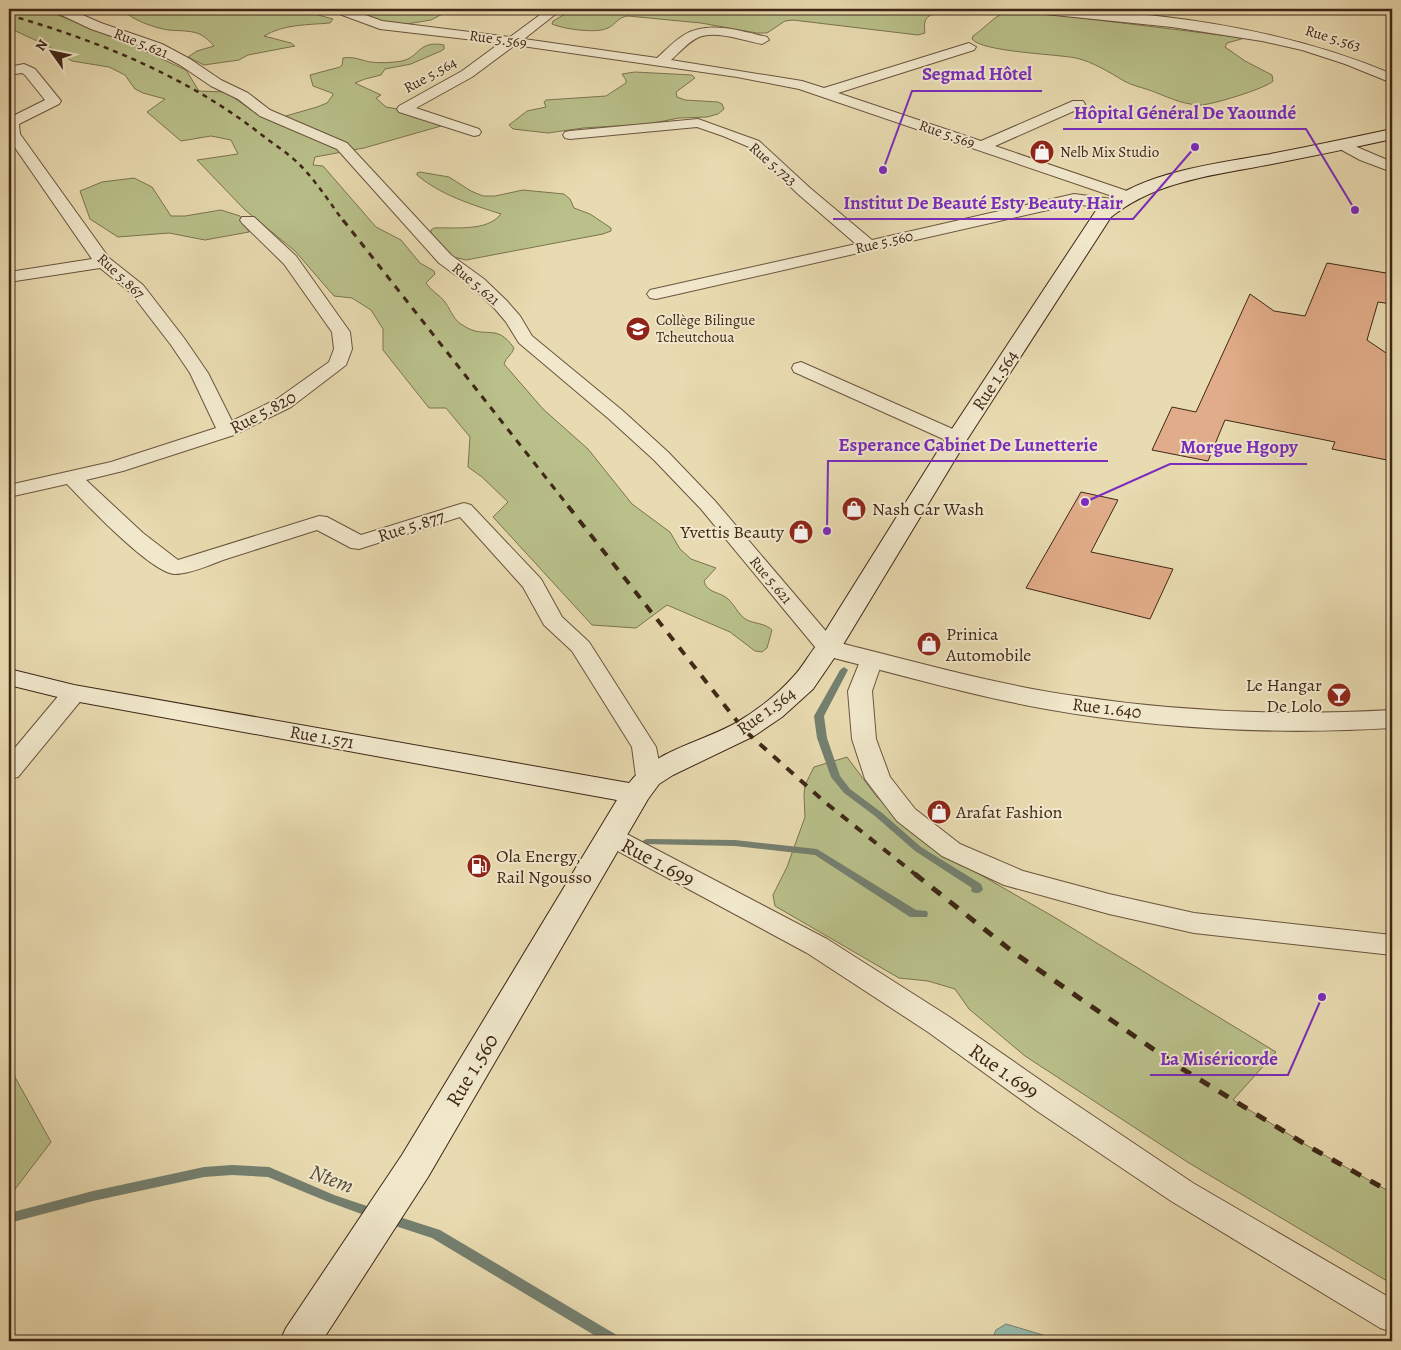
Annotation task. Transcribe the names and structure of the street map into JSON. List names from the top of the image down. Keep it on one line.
{"streets":{"main road":["Rue 1.564","Rue 1.640","Rue 1.571","Rue 1.560"],"street":["Rue 5.563","Rue 5.569","Rue 5.621","Rue 5.564","Rue 5.723","Rue 5.560","Rue 5.867","Rue 5.820","Rue 5.877","Rue 1.699"]},"crossings":[["Rue 5.569","Rue 5.564"],["Rue 5.569","Rue 5.560"],["Rue 5.569","Rue 1.564"],["Rue 5.621","Rue 1.564"],["Rue 5.621","Rue 1.640"],["Rue 5.723","Rue 5.560"],["Rue 5.560","Rue 1.564"],["Rue 5.867","Rue 5.820"],["Rue 1.564","Rue 5.877"],["Rue 1.564","Rue 1.640"],["Rue 1.564","Rue 1.571"],["Rue 1.564","Rue 1.560"],["Rue 5.820","Rue 5.877"],["Rue 5.877","Rue 1.571"],["Rue 5.877","Rue 1.560"],["Rue 1.571","Rue 1.560"],["Rue 1.699","Rue 1.560"]],"water":["Ntem"],"places":{"other":["Institut De Beauté Esty Beauty Hair","Segmad Hôtel","Hôpital Général De Yaoundé","Morgue Hgopy","Esperance Cabinet De Lunetterie","La Miséricorde"],"shop":["Nelb Mix Studio","Nash Car Wash","Yvettis Beauty","Prinica Automobile","Arafat Fashion"],"school or university":["Collège Bilingue Tcheutchoua"],"bar":["Le Hangar De Lolo"],"fuel station":["Ola Energy, Rail Ngousso"]},"north":"top left"}
